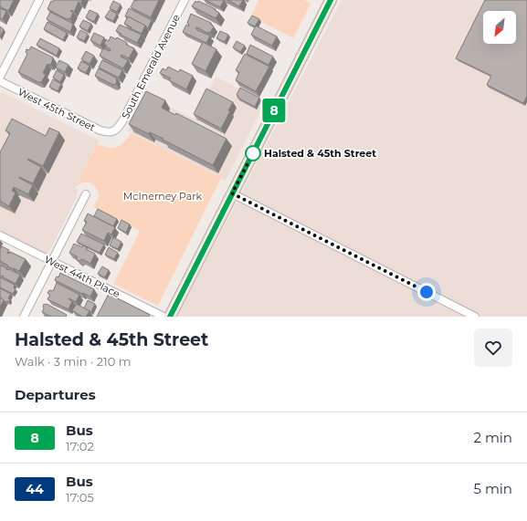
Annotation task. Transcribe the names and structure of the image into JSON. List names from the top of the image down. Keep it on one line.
{"streets":{"street":["South Emerald Avenue","West 45th Street","West 44th Place"]},"crossings":[["South Emerald Avenue","West 45th Street"]],"parks":["McInerney Park"],"places":["Halsted & 45th Street"],"lines":["bus line 8"],"north":"bottom left","page":{"on_map":"8","heading":[["Halsted & 45th Street","Walk · 3 min · 210 m"],"Departures"],"list":[{"mark":"8","name":"Bus","note":"17:02","value":"2 min"},{"mark":"44","name":"Bus","note":"17:05","value":"5 min"}]}}
